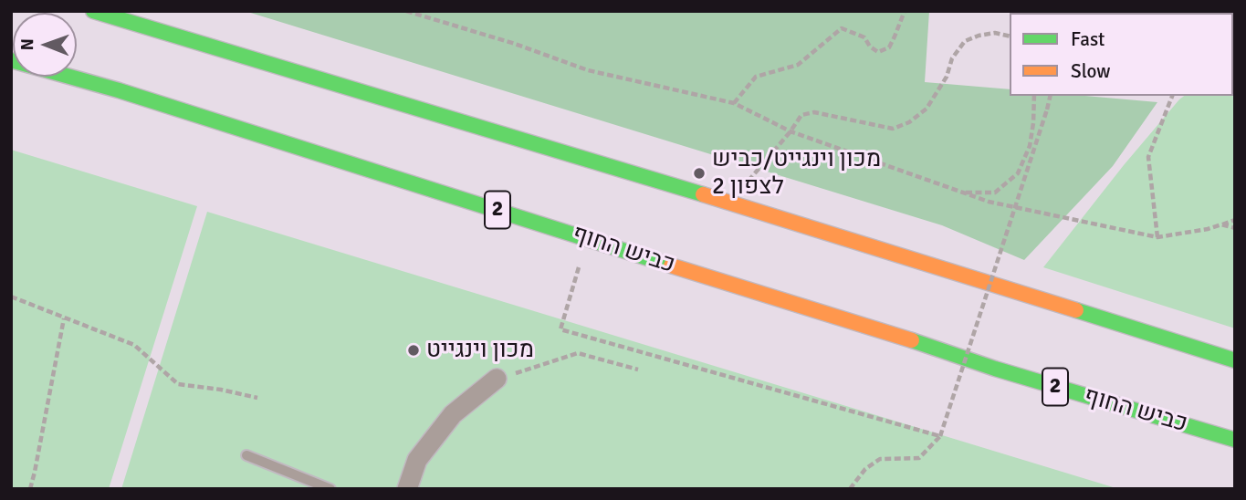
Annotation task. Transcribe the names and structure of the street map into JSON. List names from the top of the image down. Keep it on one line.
{"streets":{"highway":["2","כביש החוף"]},"places":["מכון וינגייט/כביש 2 לצפון","מכון וינגייט"],"legend":["Fast","Slow"],"north":"left"}
